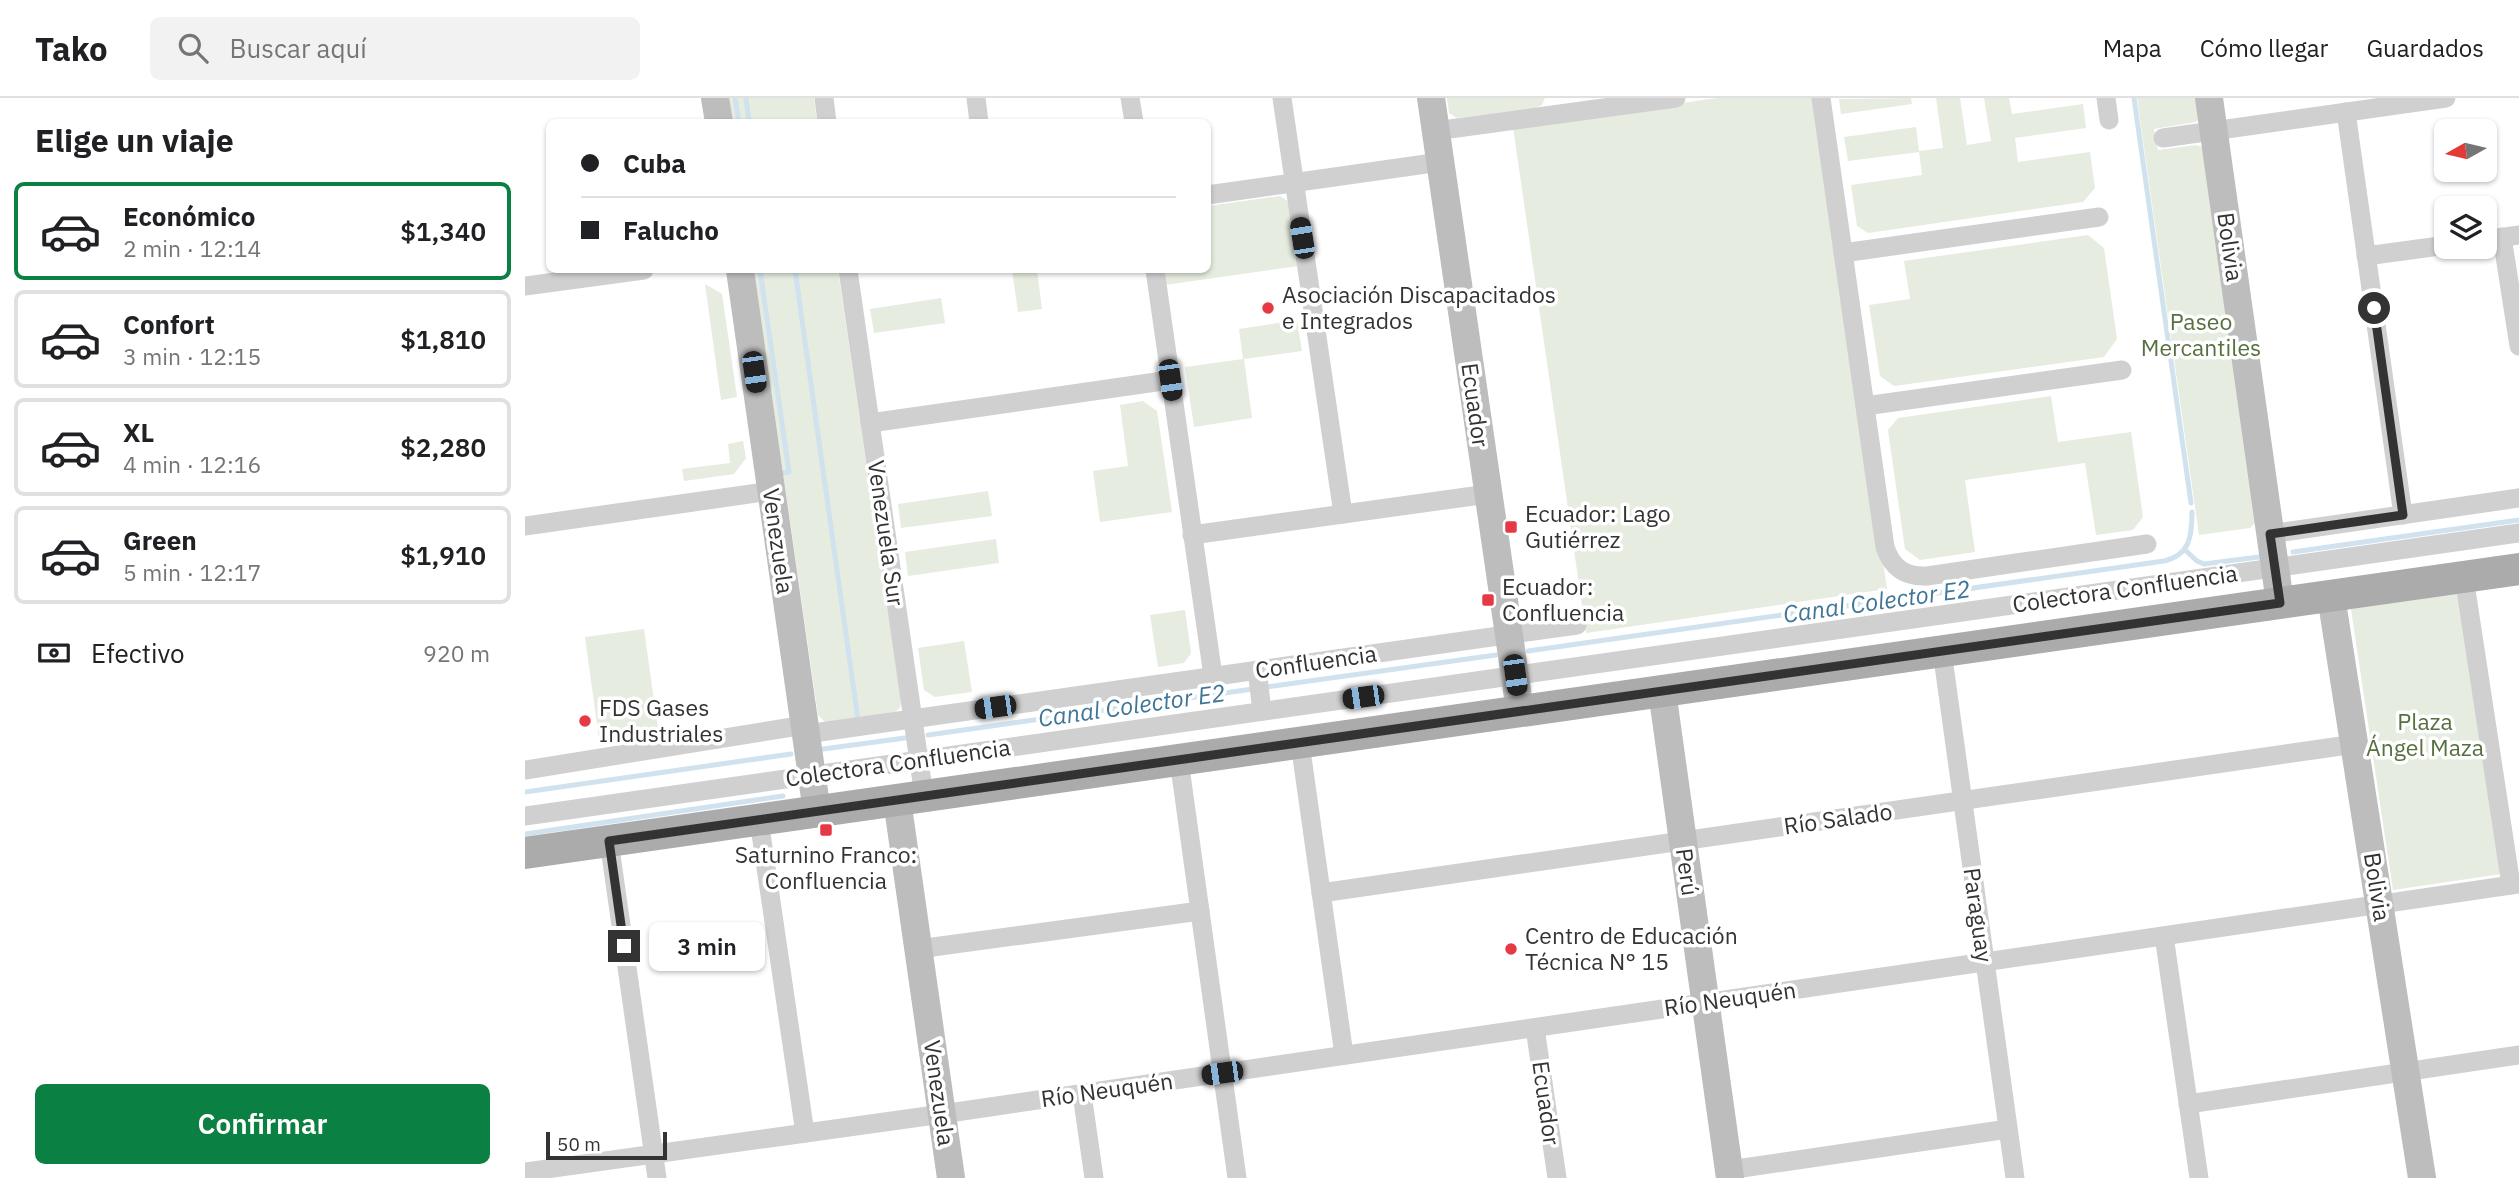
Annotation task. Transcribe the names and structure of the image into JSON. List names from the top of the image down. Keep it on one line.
{"streets":{"street":["Bolivia","Ecuador","Venezuela Sur","Venezuela","Colectora Confluencia","Confluencia","Río Salado","Perú","Paraguay","Río Neuquén"]},"crossings":[["Bolivia","Colectora Confluencia"],["Bolivia","Río Salado"],["Bolivia","Río Neuquén"],["Ecuador","Colectora Confluencia"],["Ecuador","Confluencia"],["Ecuador","Río Neuquén"],["Venezuela Sur","Venezuela"],["Venezuela Sur","Colectora Confluencia"],["Venezuela Sur","Confluencia"],["Venezuela","Colectora Confluencia"],["Venezuela","Confluencia"],["Venezuela","Río Neuquén"],["Río Salado","Perú"],["Río Salado","Paraguay"],["Perú","Río Neuquén"],["Paraguay","Río Neuquén"]],"water":["Canal Colector E2"],"parks":["Paseo Mercantiles","Plaza Ángel Maza"],"places":{"other":["Asociación Discapacitados e Integrados","FDS Gases Industriales","Centro de Educación Técnica N° 15"],"transit":["Ecuador: Lago Gutiérrez","Ecuador: Confluencia","Saturnino Franco: Confluencia"]},"scale_bar":"50 m","north":"left","page":{"header":"Tako","search":"Buscar aquí","nav":["Mapa","Cómo llegar","Guardados"],"heading":"Elige un viaje","banner":["Cuba","Falucho"],"list":[{"name":"Económico","note":"2 min · 12:14","value":"$1,340"},{"name":"Confort","note":"3 min · 12:15","value":"$1,810"},{"name":"XL","note":"4 min · 12:16","value":"$2,280"},{"name":"Green","note":"5 min · 12:17","value":"$1,910"}],"pay":["Efectivo","920 m"],"bubble":"3 min","buttons":"Confirmar","scale":"50 m"}}
